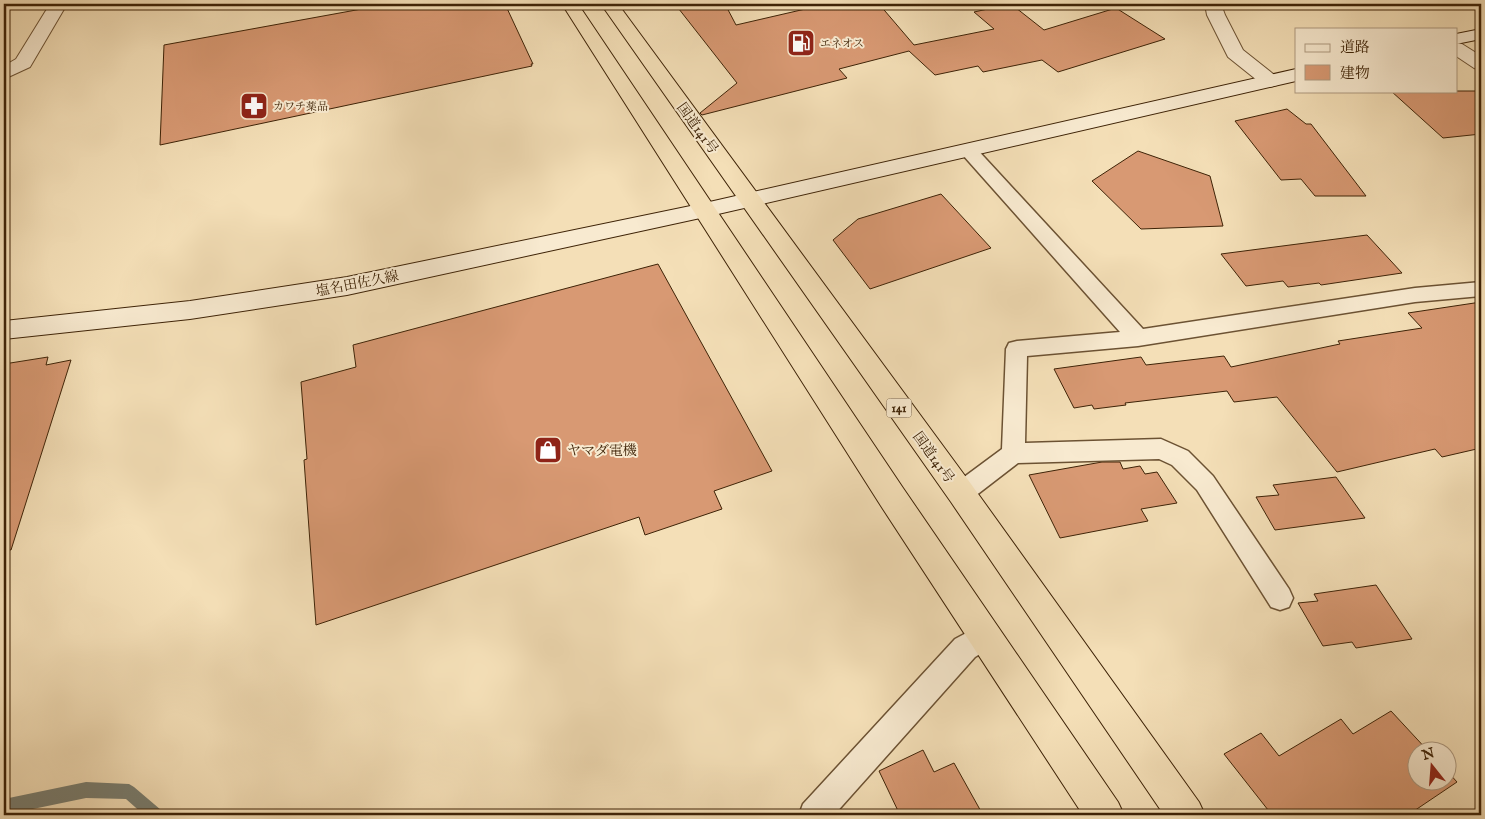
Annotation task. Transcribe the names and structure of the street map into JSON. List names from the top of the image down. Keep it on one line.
{"streets":{"highway":["国道141号","141"],"street":["塩名田佐久線"]},"crossings":[["国道141号","塩名田佐久線"]],"places":{"fuel station":["エネオス"],"pharmacy":["カワチ薬品"],"shop":["ヤマダ電機"]},"legend":["道路","建物"],"north":"top"}
